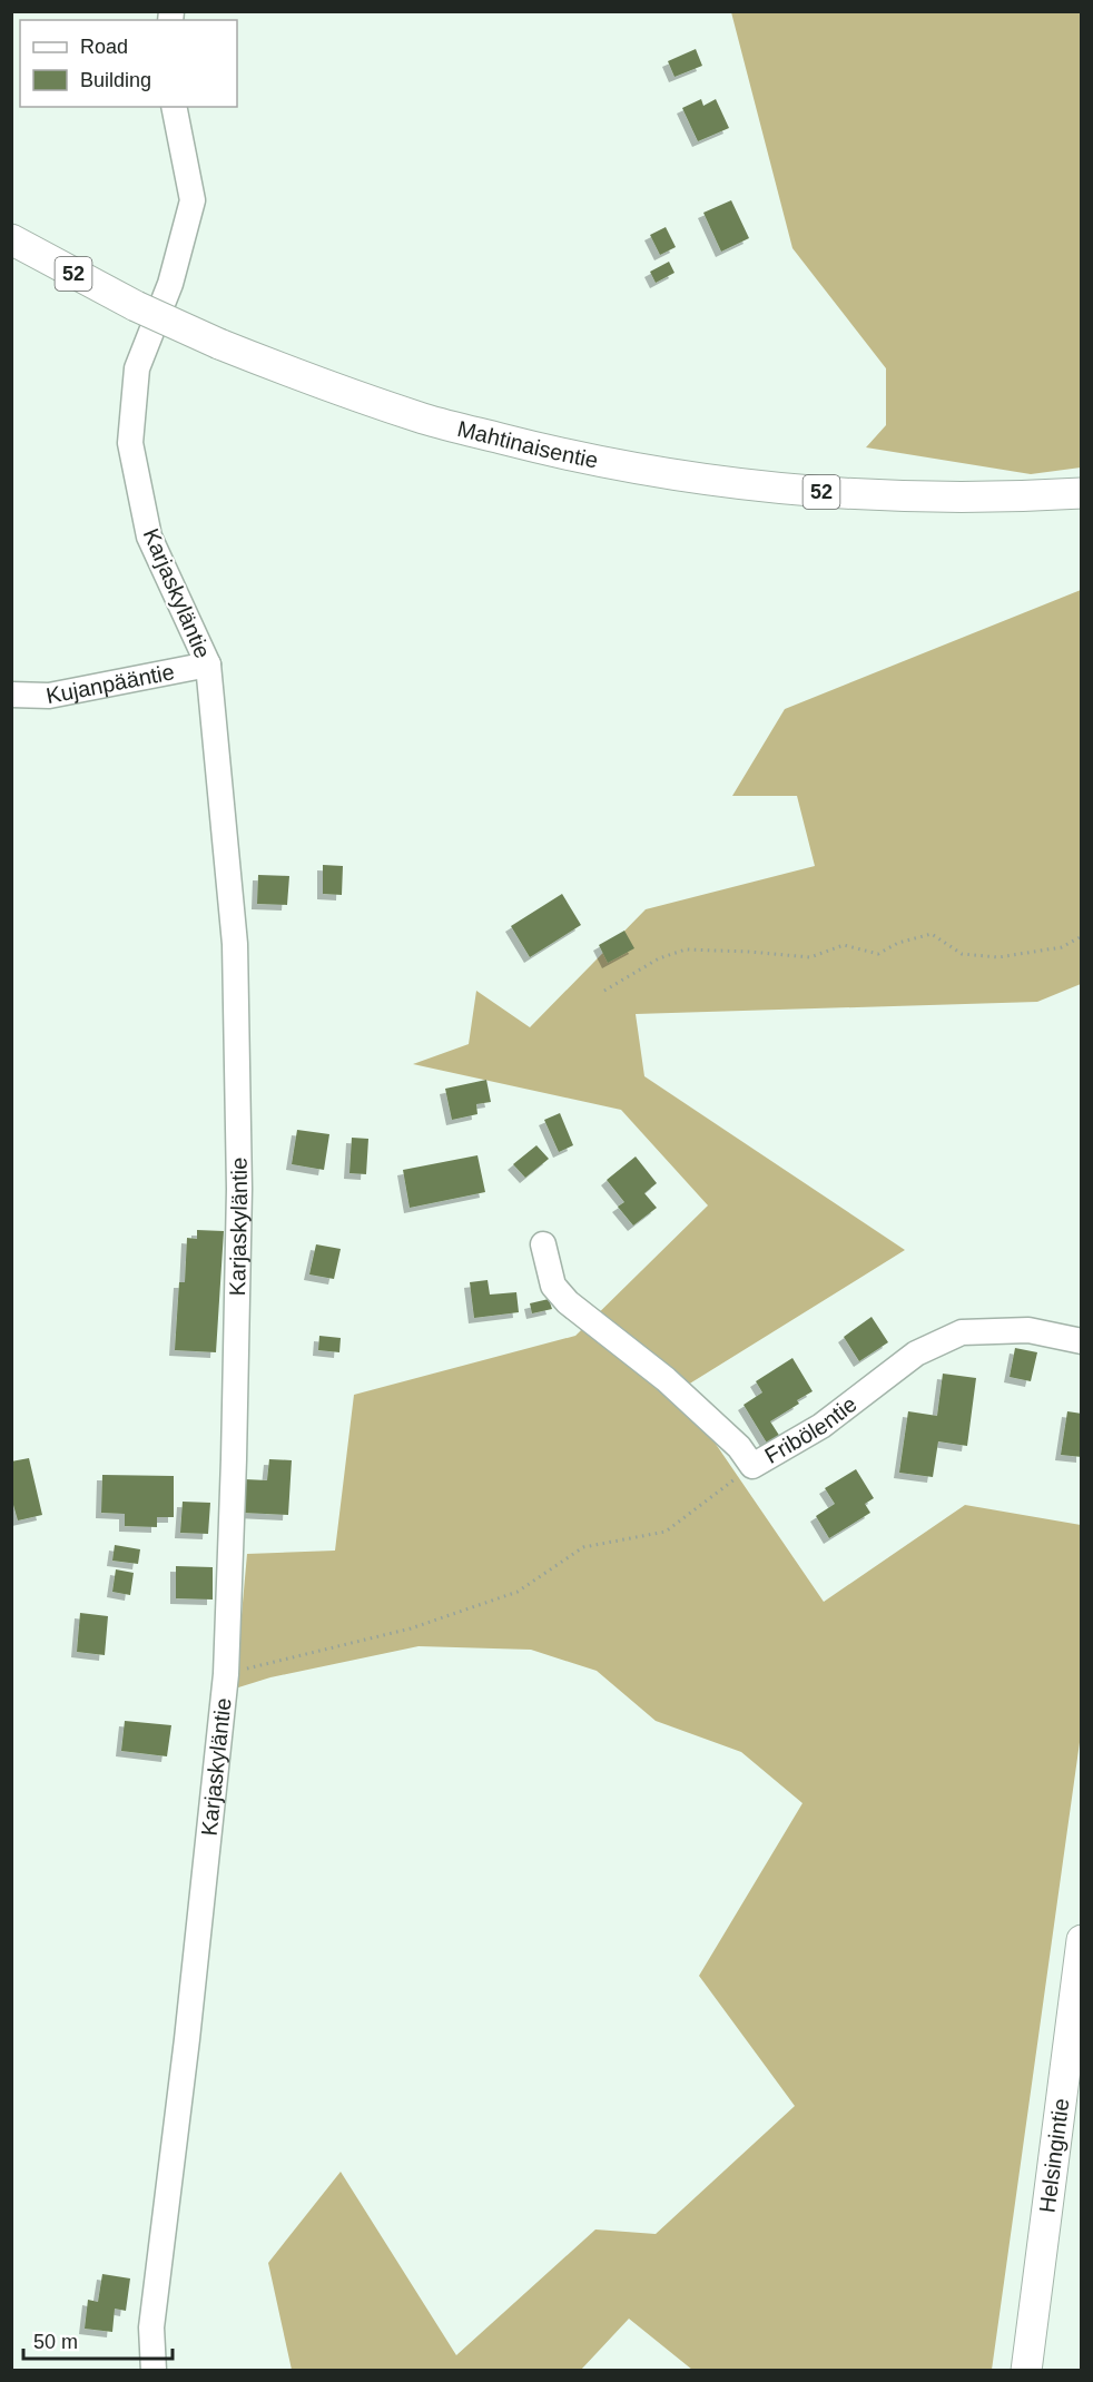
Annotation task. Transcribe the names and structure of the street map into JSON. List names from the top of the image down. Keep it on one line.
{"streets":{"main road":["52","Mahtinaisentie","Helsingintie"],"street":["Karjaskyläntie","Kujanpääntie","Fribölentie"]},"crossings":[["Karjaskyläntie","Kujanpääntie"]],"legend":["Road","Building"],"scale_bar":"50 m"}
